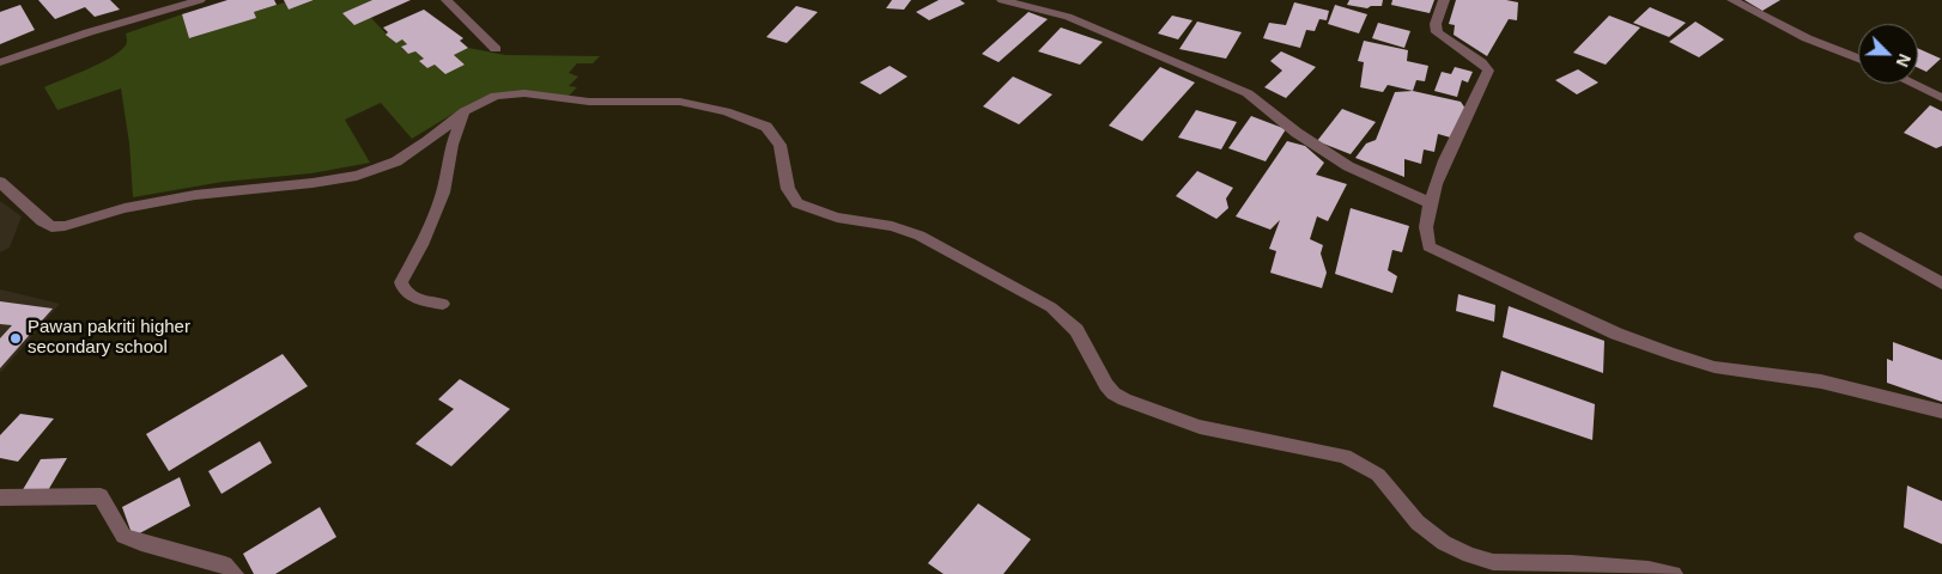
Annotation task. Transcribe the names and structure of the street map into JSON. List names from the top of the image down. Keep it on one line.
{"places":["Pawan pakriti higher secondary school"],"north":"bottom right"}
